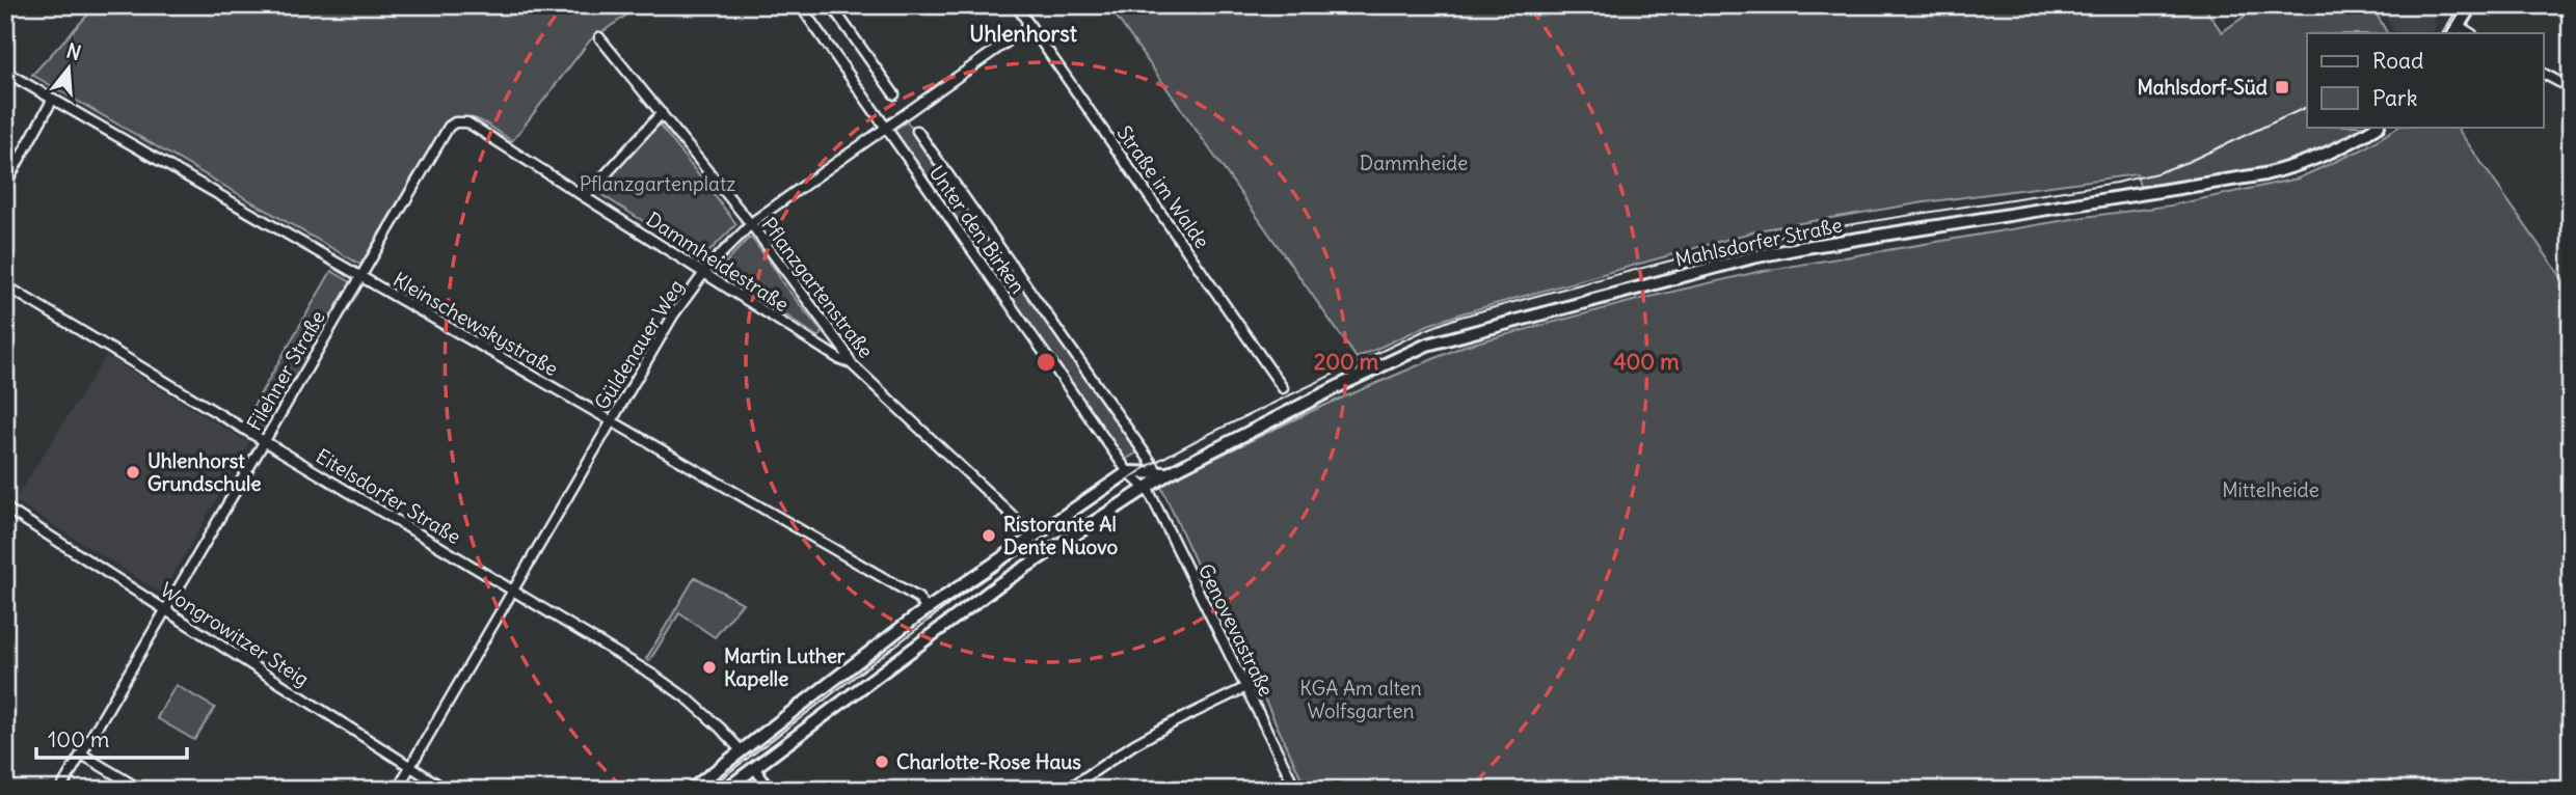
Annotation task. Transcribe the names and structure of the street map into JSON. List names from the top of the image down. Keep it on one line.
{"streets":{"main road":["Mahlsdorfer Straße"],"street":["Straße im Walde","Unter den Birken","Dammheidestraße","Pflanzgartenstraße","Kleinschewskystraße","Güldenauer Weg","Filehner Straße","Eitelsdorfer Straße","Genovevastraße","Wongrowitzer Steig"]},"crossings":[["Straße im Walde","Güldenauer Weg"],["Unter den Birken","Mahlsdorfer Straße"],["Unter den Birken","Güldenauer Weg"],["Unter den Birken","Genovevastraße"],["Mahlsdorfer Straße","Genovevastraße"],["Dammheidestraße","Pflanzgartenstraße"],["Dammheidestraße","Güldenauer Weg"],["Dammheidestraße","Filehner Straße"],["Pflanzgartenstraße","Güldenauer Weg"],["Kleinschewskystraße","Güldenauer Weg"],["Kleinschewskystraße","Filehner Straße"],["Güldenauer Weg","Eitelsdorfer Straße"],["Güldenauer Weg","Wongrowitzer Steig"],["Filehner Straße","Eitelsdorfer Straße"],["Filehner Straße","Wongrowitzer Steig"]],"districts":["Uhlenhorst"],"parks":["Dammheide","Pflanzgartenplatz","Mittelheide","KGA Am alten Wolfsgarten"],"places":{"transit":["Mahlsdorf-Süd"],"other":["Uhlenhorst Grundschule","Ristorante Al Dente Nuovo","Martin Luther Kapelle","Charlotte-Rose Haus"]},"legend":["Road","Park"],"scale_bar":"100 m","north":"top","rings":["200 m","400 m"]}
